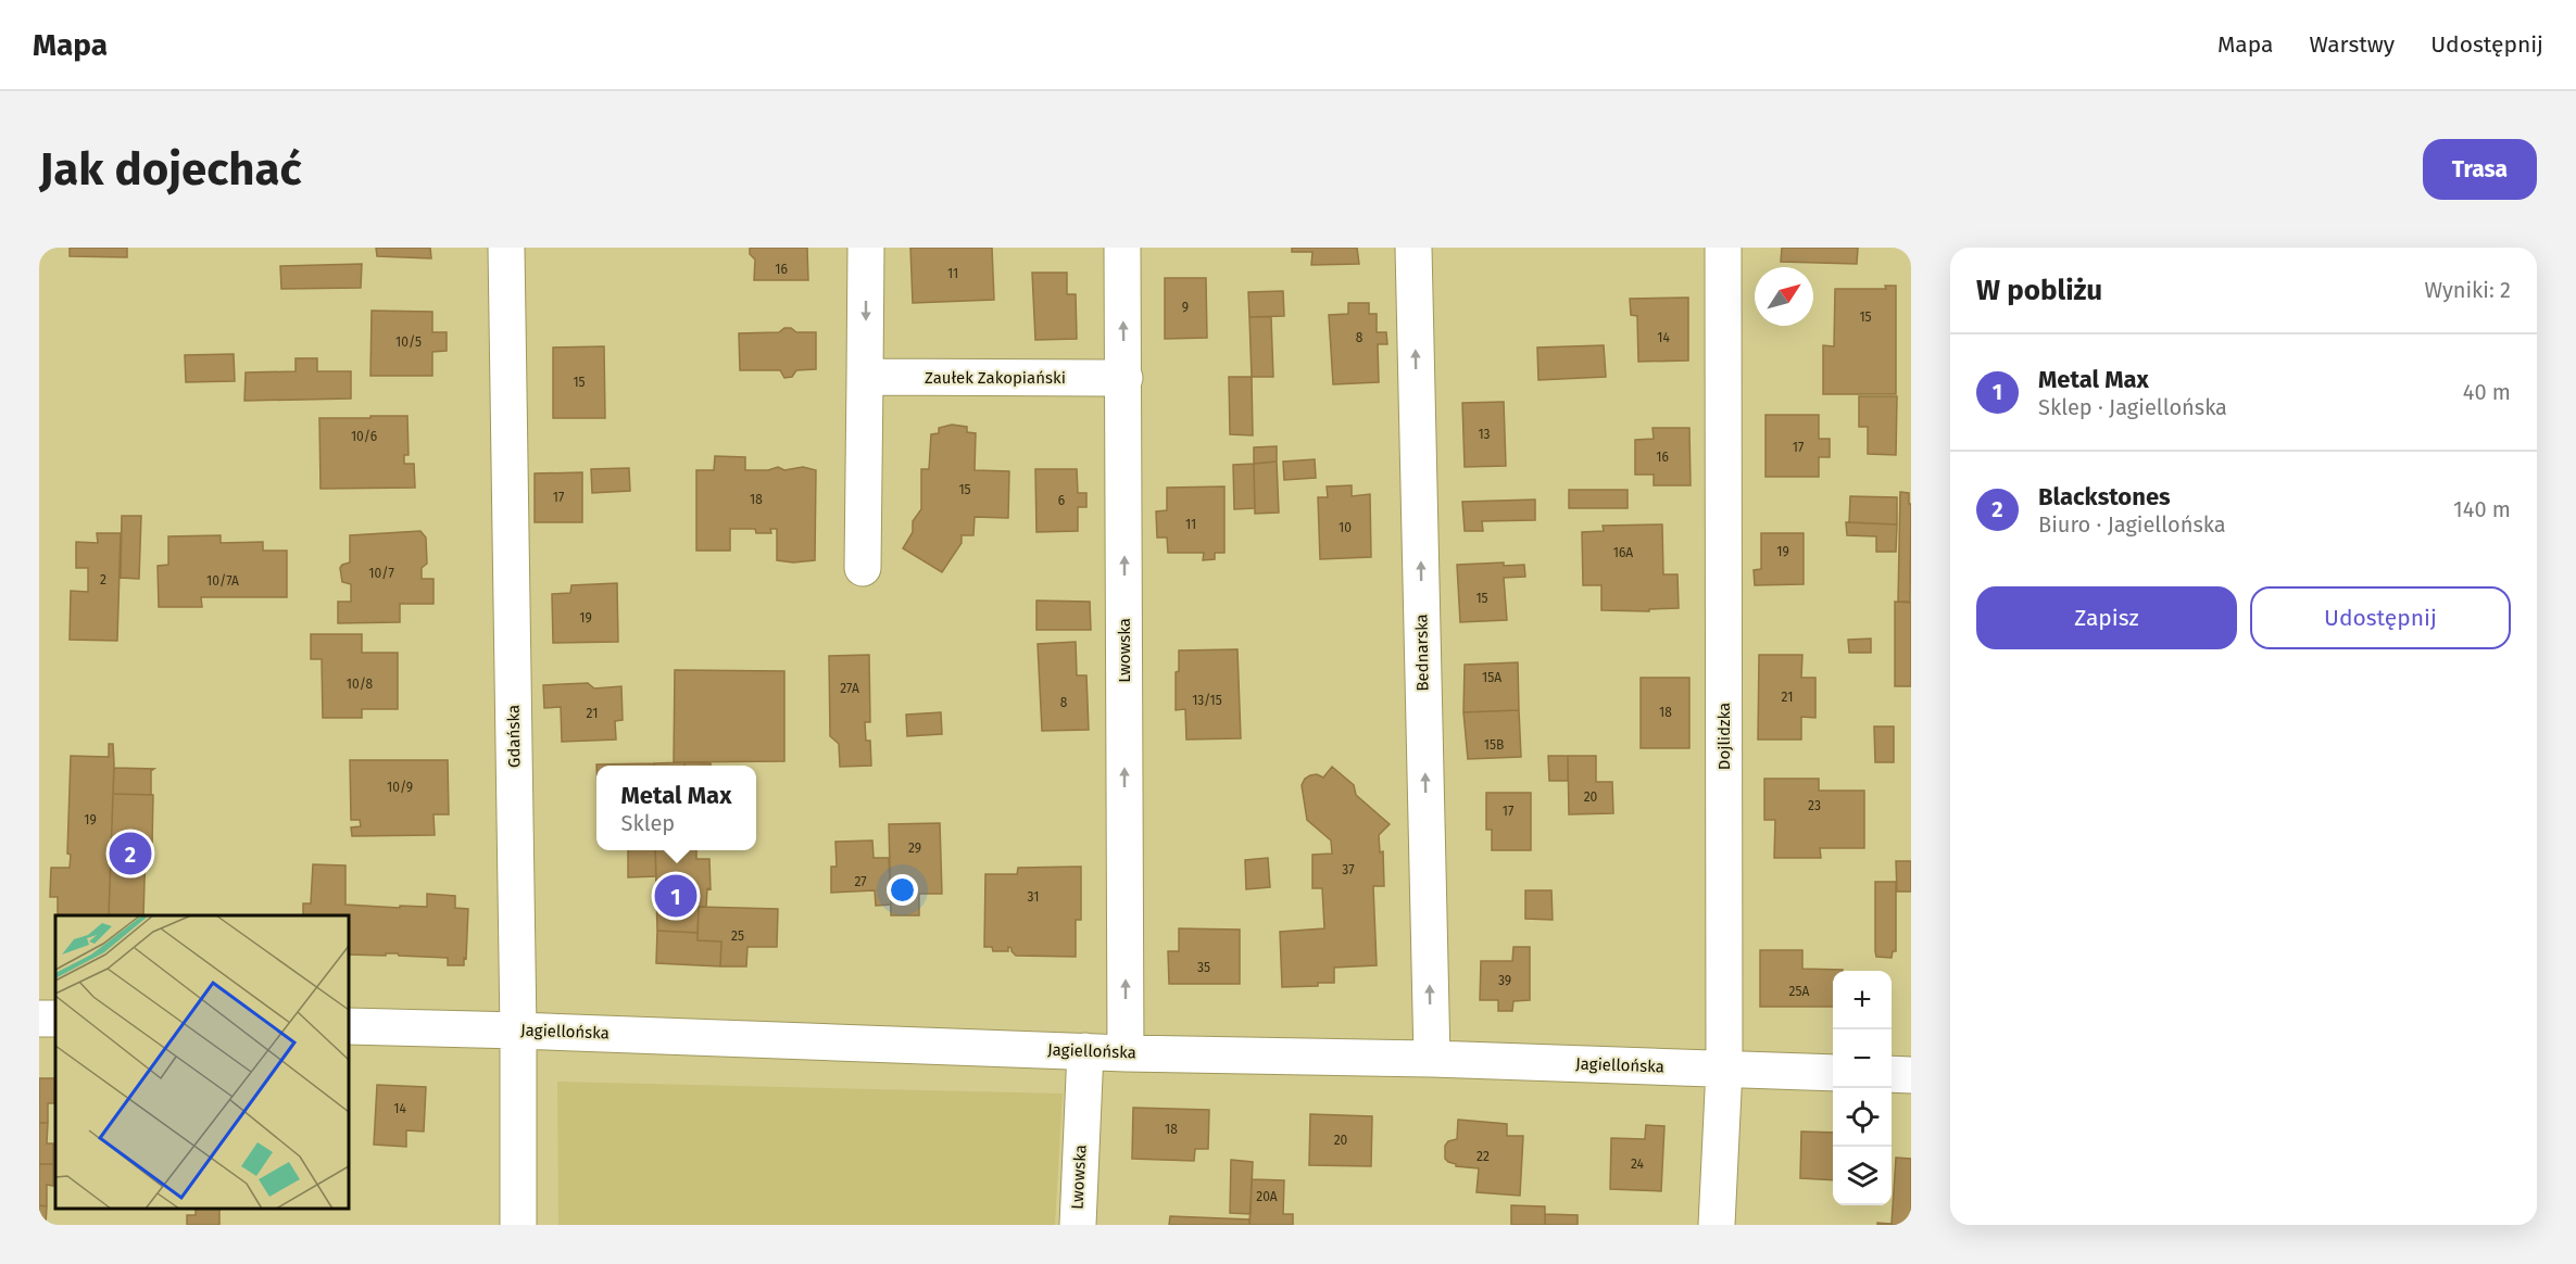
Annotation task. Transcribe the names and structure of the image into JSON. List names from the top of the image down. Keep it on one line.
{"streets":{"street":["Zaułek Zakopiański","Lwowska","Bednarska","Gdańska","Dojlidzka","Jagiellońska"]},"crossings":[["Zaułek Zakopiański","Lwowska"],["Lwowska","Jagiellońska"],["Bednarska","Jagiellońska"],["Gdańska","Jagiellońska"],["Dojlidzka","Jagiellońska"]],"one_way":["Bednarska"],"house_numbers":["16","11","9","15","8","14","10/5","15","13","10/6","17","16","15","17","18","6","11","10","19","16A","10/7","2","10/7A","15","19","15A","10/8","27A","21","13/15","8","18","21","15B","10/9","20","23","17","19","29","37","27","31","25","35","39","25A","14","18","20","22","24","20A"],"north":"top right","page":{"header":"Mapa","nav":["Mapa","Warstwy","Udostępnij"],"buttons":["Trasa",["Zapisz","Udostępnij"]],"title":"Jak dojechać","heading":["W pobliżu","Wyniki: 2"],"list":[{"mark":"1","name":"Metal Max","note":"Sklep · Jagiellońska","value":"40 m"},{"mark":"2","name":"Blackstones","note":"Biuro · Jagiellońska","value":"140 m"}],"popup":["Metal Max","Sklep"],"pins":["2","1"],"map_buttons":["+","−"]}}
